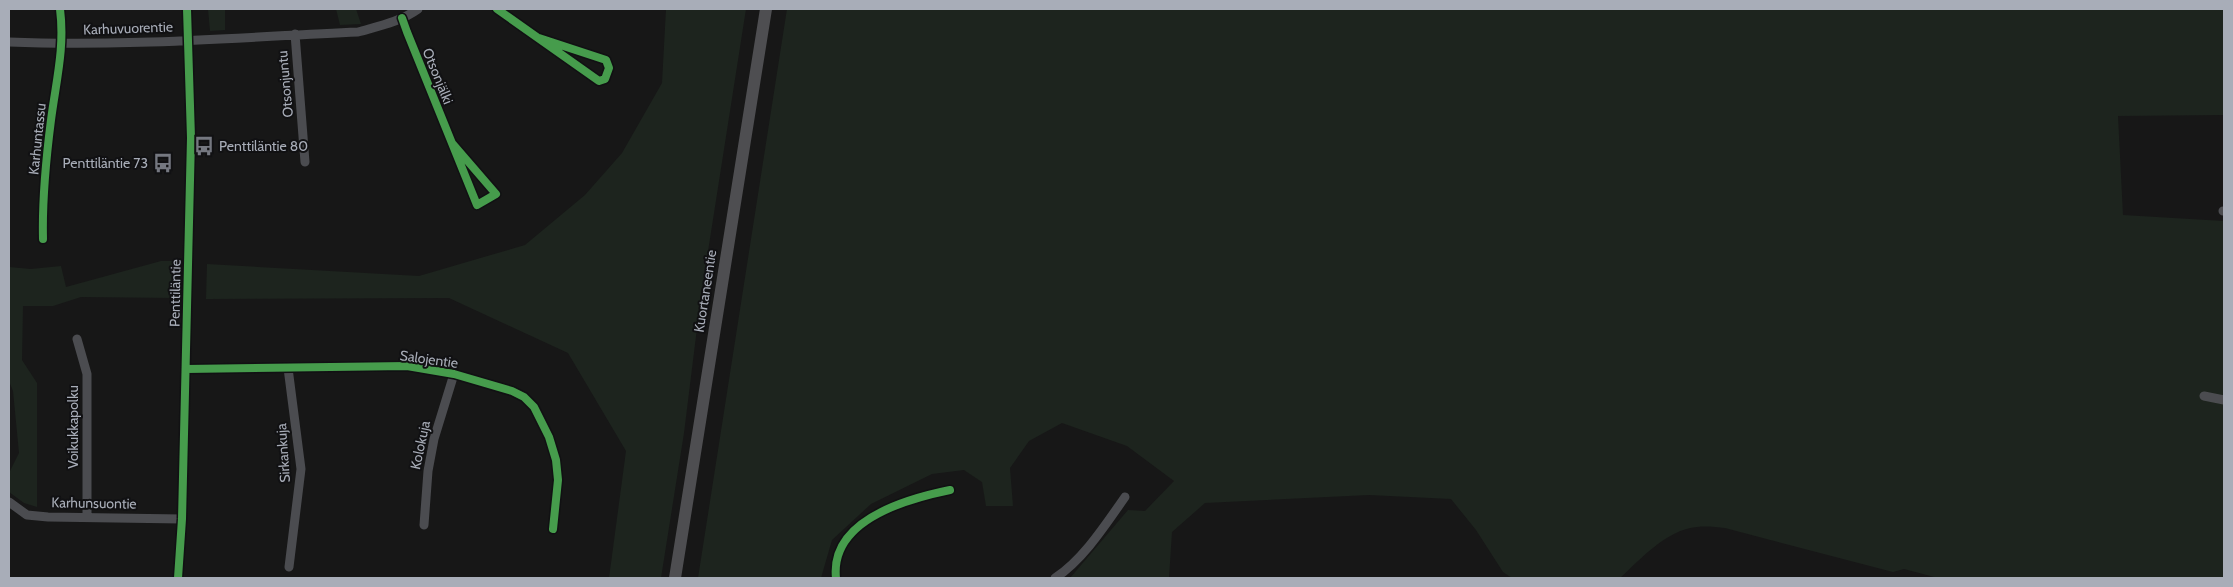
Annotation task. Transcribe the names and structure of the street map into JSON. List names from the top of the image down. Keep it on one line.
{"streets":{"highway":["Kuortaneentie"],"street":["Karhuvuorentie","Otsonjälki","Otsonjuntu","Karhuntassu","Penttiläntie","Salojentie","Voikukkapolku","Kolokuja","Sirkankuja","Karhunsuontie"]},"crossings":[["Karhuvuorentie","Otsonjälki"],["Karhuvuorentie","Otsonjuntu"],["Karhuvuorentie","Karhuntassu"],["Karhuvuorentie","Penttiläntie"],["Penttiläntie","Salojentie"],["Penttiläntie","Karhunsuontie"],["Salojentie","Kolokuja"],["Salojentie","Sirkankuja"],["Voikukkapolku","Karhunsuontie"]],"places":{"bus stop":["Penttiläntie 80","Penttiläntie 73"]}}
